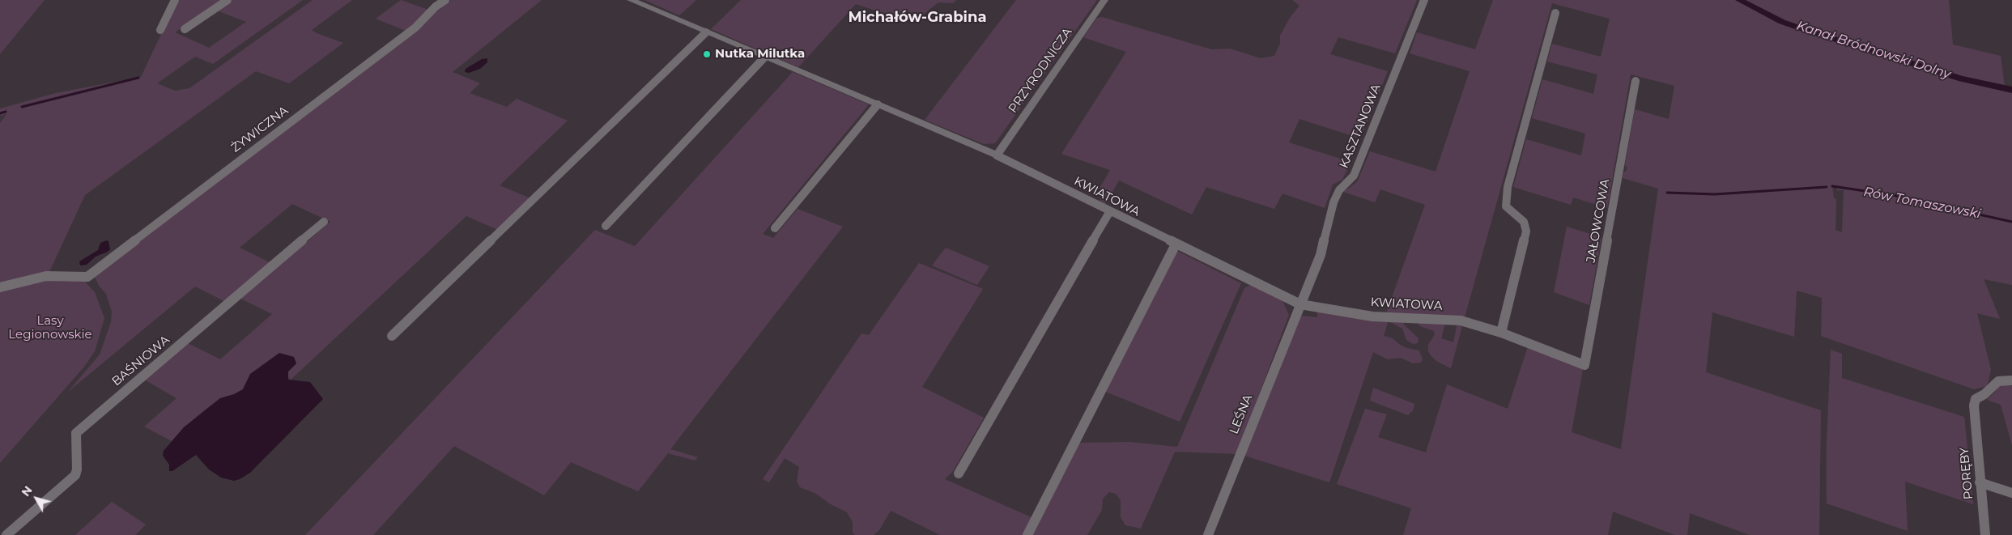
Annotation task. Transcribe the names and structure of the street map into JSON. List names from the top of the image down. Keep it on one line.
{"streets":{"street":["PRZYRODNICZA","KASZTANOWA","ŻYWICZNA","KWIATOWA","JAŁOWCOWA","BAŚNIOWA","LEŚNA","PORĘBY"]},"crossings":[["PRZYRODNICZA","KWIATOWA"],["KASZTANOWA","KWIATOWA"],["KASZTANOWA","LEŚNA"],["KWIATOWA","JAŁOWCOWA"],["KWIATOWA","LEŚNA"]],"districts":["Michałów-Grabina"],"water":["Kanał Bródnowski Dolny","Rów Tomaszowski"],"parks":["Lasy Legionowskie"],"places":["Nutka Milutka"],"north":"top left"}
